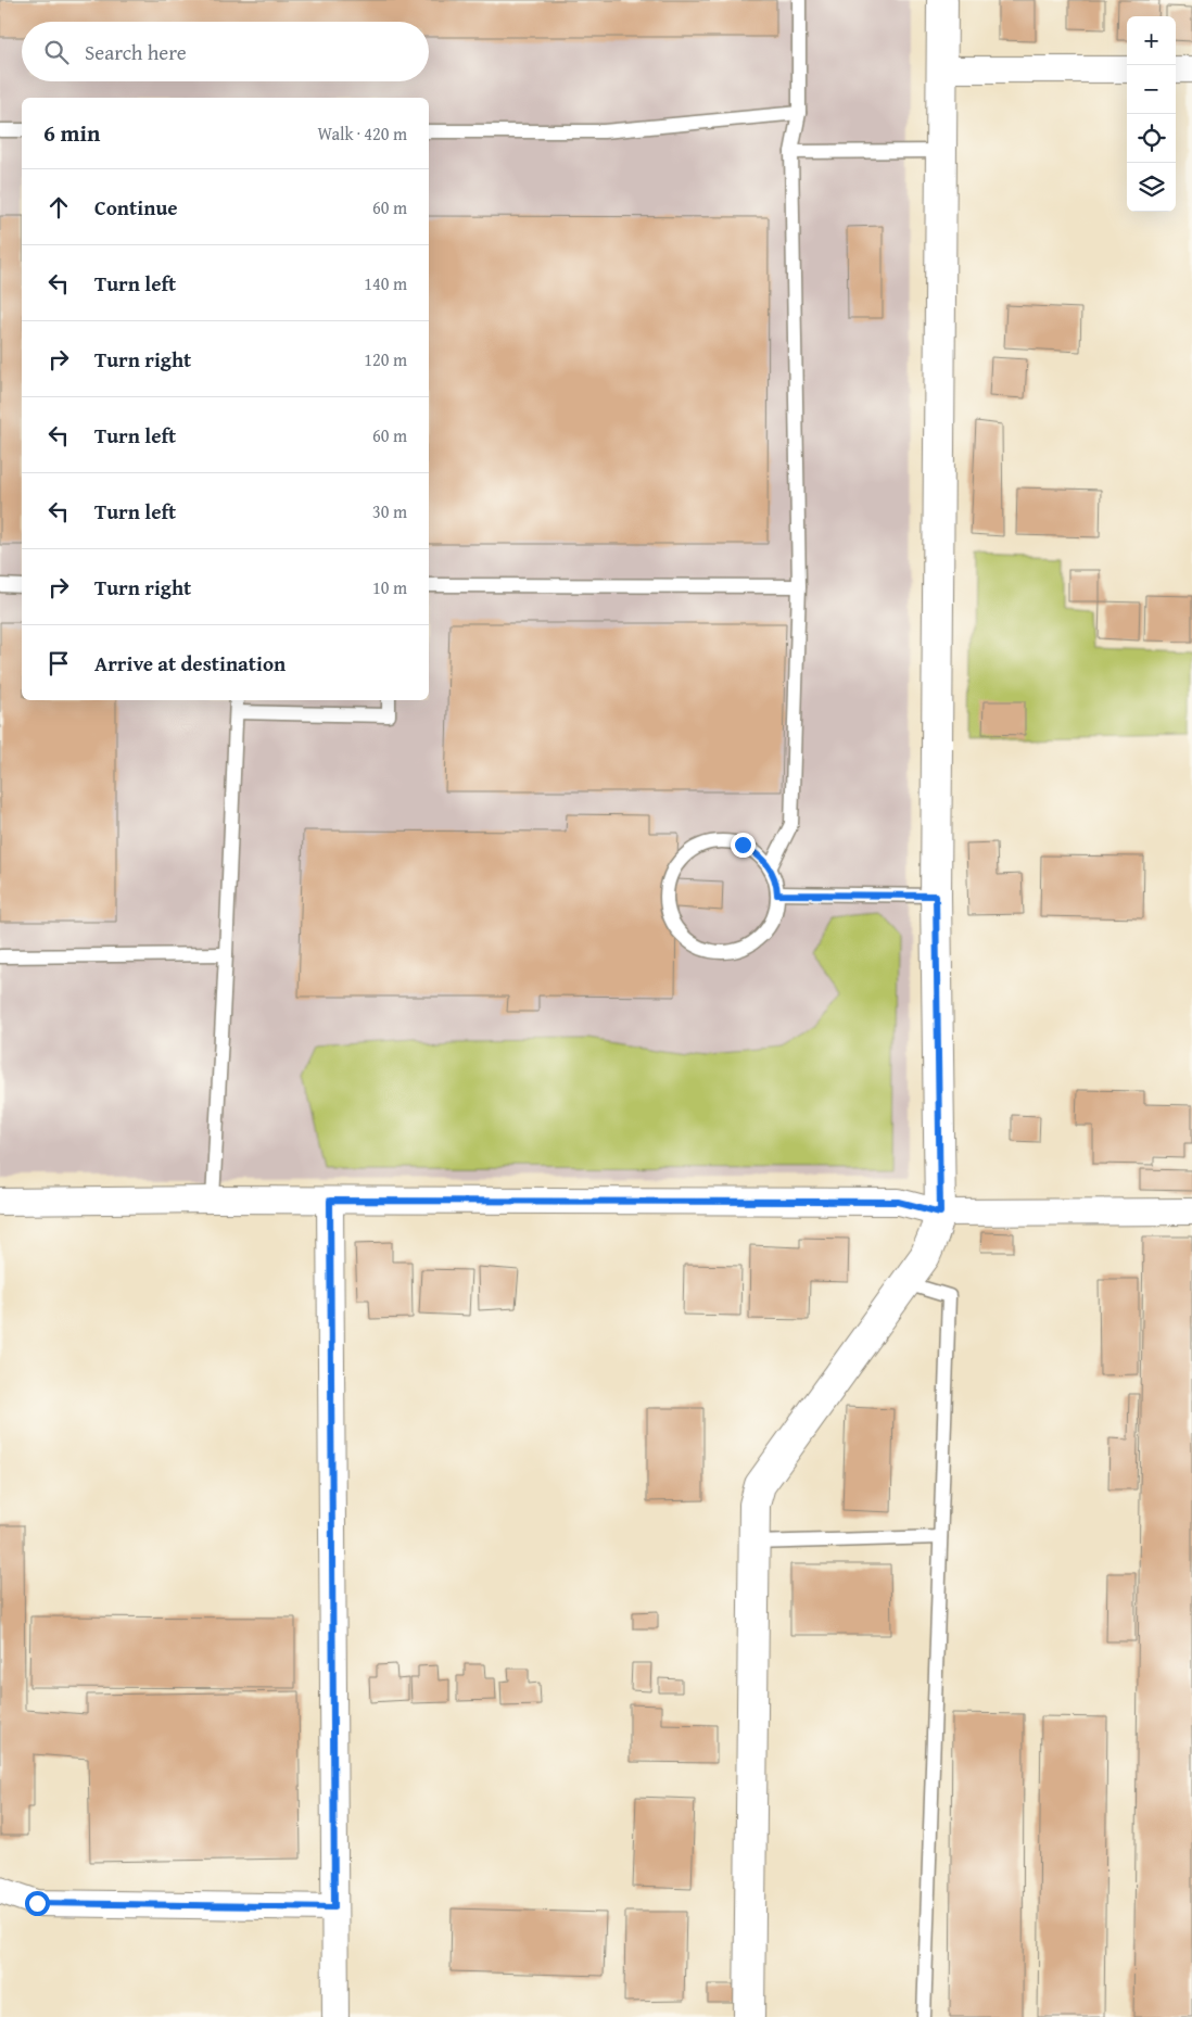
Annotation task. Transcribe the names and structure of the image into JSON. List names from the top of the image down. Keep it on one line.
{"page":{"map_buttons":["+","−"],"search":"Search here","heading":["6 min","Walk · 420 m"],"list":[["Continue","60 m"],["Turn left","140 m"],["Turn right","120 m"],["Turn left","60 m"],["Turn left","30 m"],["Turn right","10 m"],"Arrive at destination"]}}
